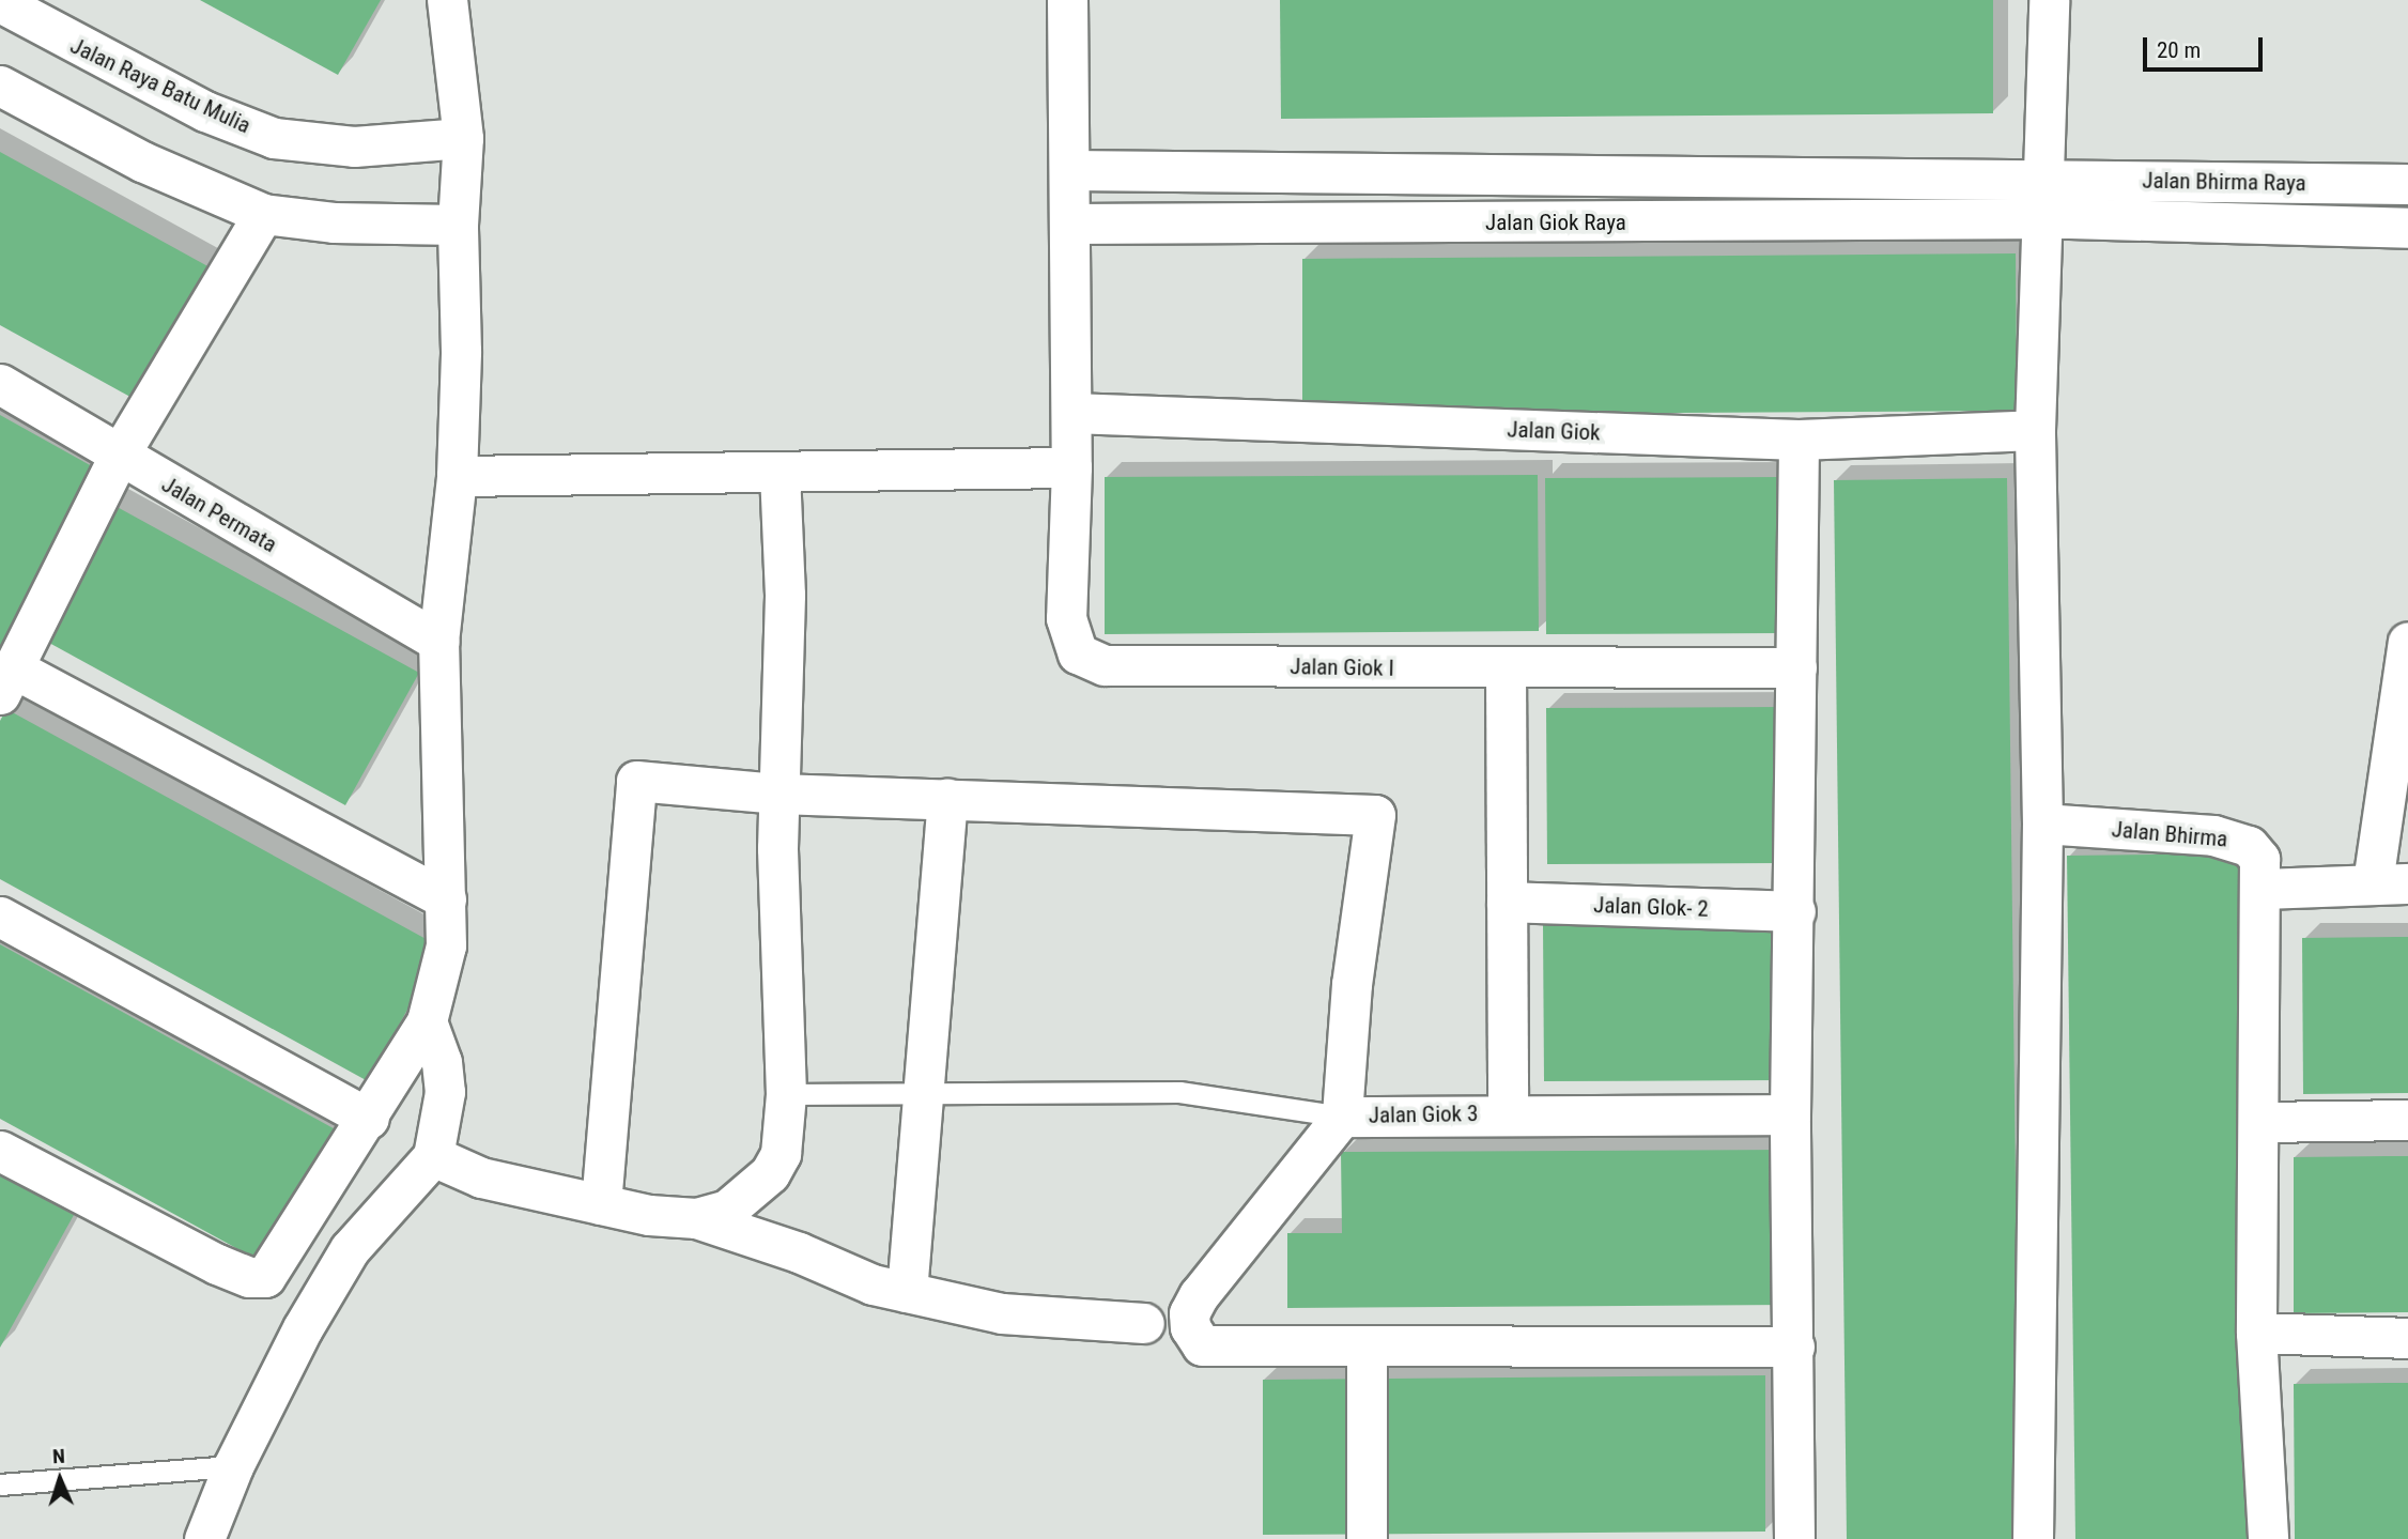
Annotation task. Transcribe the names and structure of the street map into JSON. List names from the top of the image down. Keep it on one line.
{"streets":{"street":["Jalan Raya Batu Mulia","Jalan Bhirma Raya","Jalan Giok Raya","Jalan Giok","Jalan Permata","Jalan Giok I","Jalan Bhirma","Jalan Glok- 2","Jalan Giok 3"]},"crossings":[["Jalan Bhirma Raya","Jalan Giok Raya"]],"scale_bar":"20 m","north":"top"}
